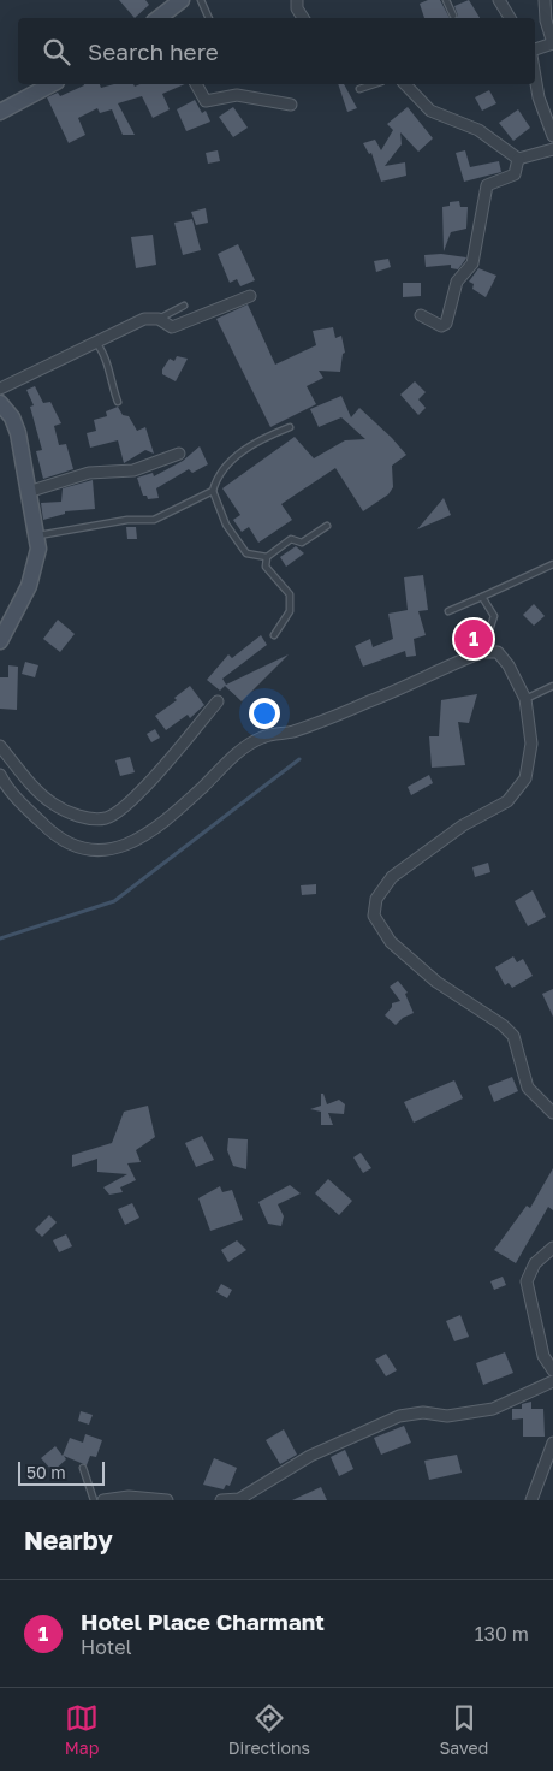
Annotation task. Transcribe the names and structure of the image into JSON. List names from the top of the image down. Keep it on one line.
{"scale_bar":"50 m","page":{"search":"Search here","pins":"1","scale":"50 m","heading":"Nearby","list":[{"mark":"1","name":"Hotel Place Charmant","note":"Hotel","value":"130 m"}],"nav":["Map","Directions","Saved"]}}
